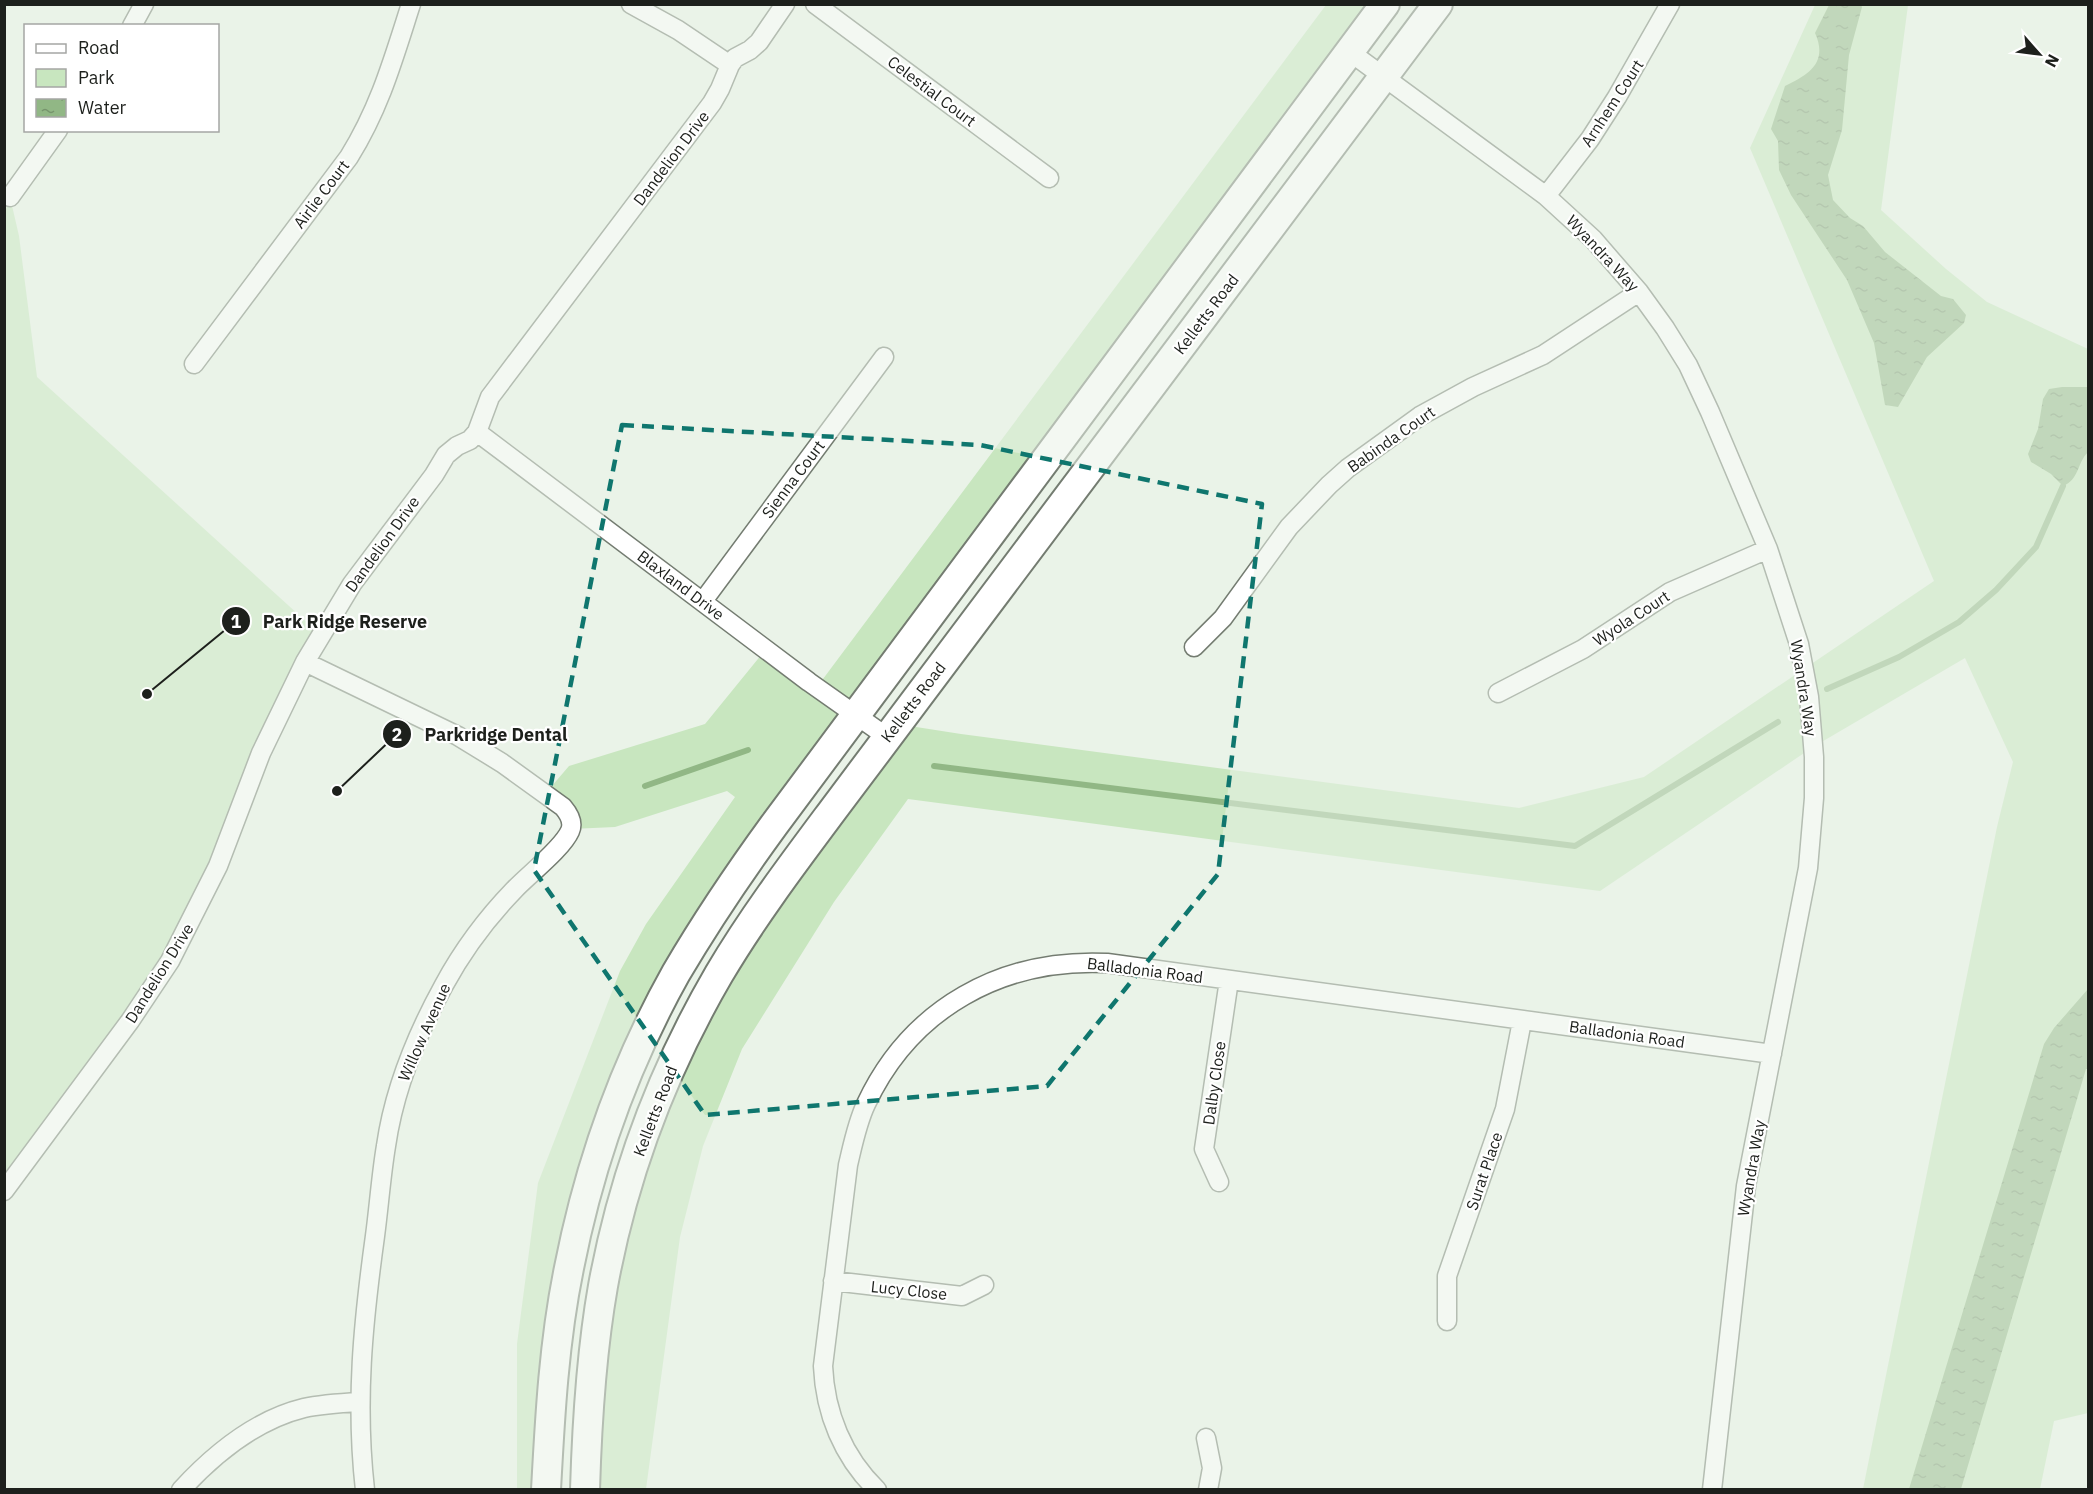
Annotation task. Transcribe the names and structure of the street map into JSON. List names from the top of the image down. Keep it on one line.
{"streets":{"main road":["Kelletts Road"],"street":["Celestial Court","Arnhem Court","Dandelion Drive","Airlie Court","Wyandra Way","Babinda Court","Sienna Court","Blaxland Drive","Wyola Court","Balladonia Road","Willow Avenue","Dalby Close","Surat Place","Lucy Close"]},"crossings":[["Arnhem Court","Wyandra Way"],["Dandelion Drive","Blaxland Drive"],["Dandelion Drive","Willow Avenue"],["Wyandra Way","Kelletts Road"],["Wyandra Way","Babinda Court"],["Wyandra Way","Wyola Court"],["Wyandra Way","Balladonia Road"],["Kelletts Road","Blaxland Drive"],["Sienna Court","Blaxland Drive"],["Balladonia Road","Dalby Close"],["Balladonia Road","Surat Place"],["Balladonia Road","Lucy Close"]],"places":["Park Ridge Reserve","Parkridge Dental"],"legend":["Road","Park","Water"],"north":"bottom right"}
